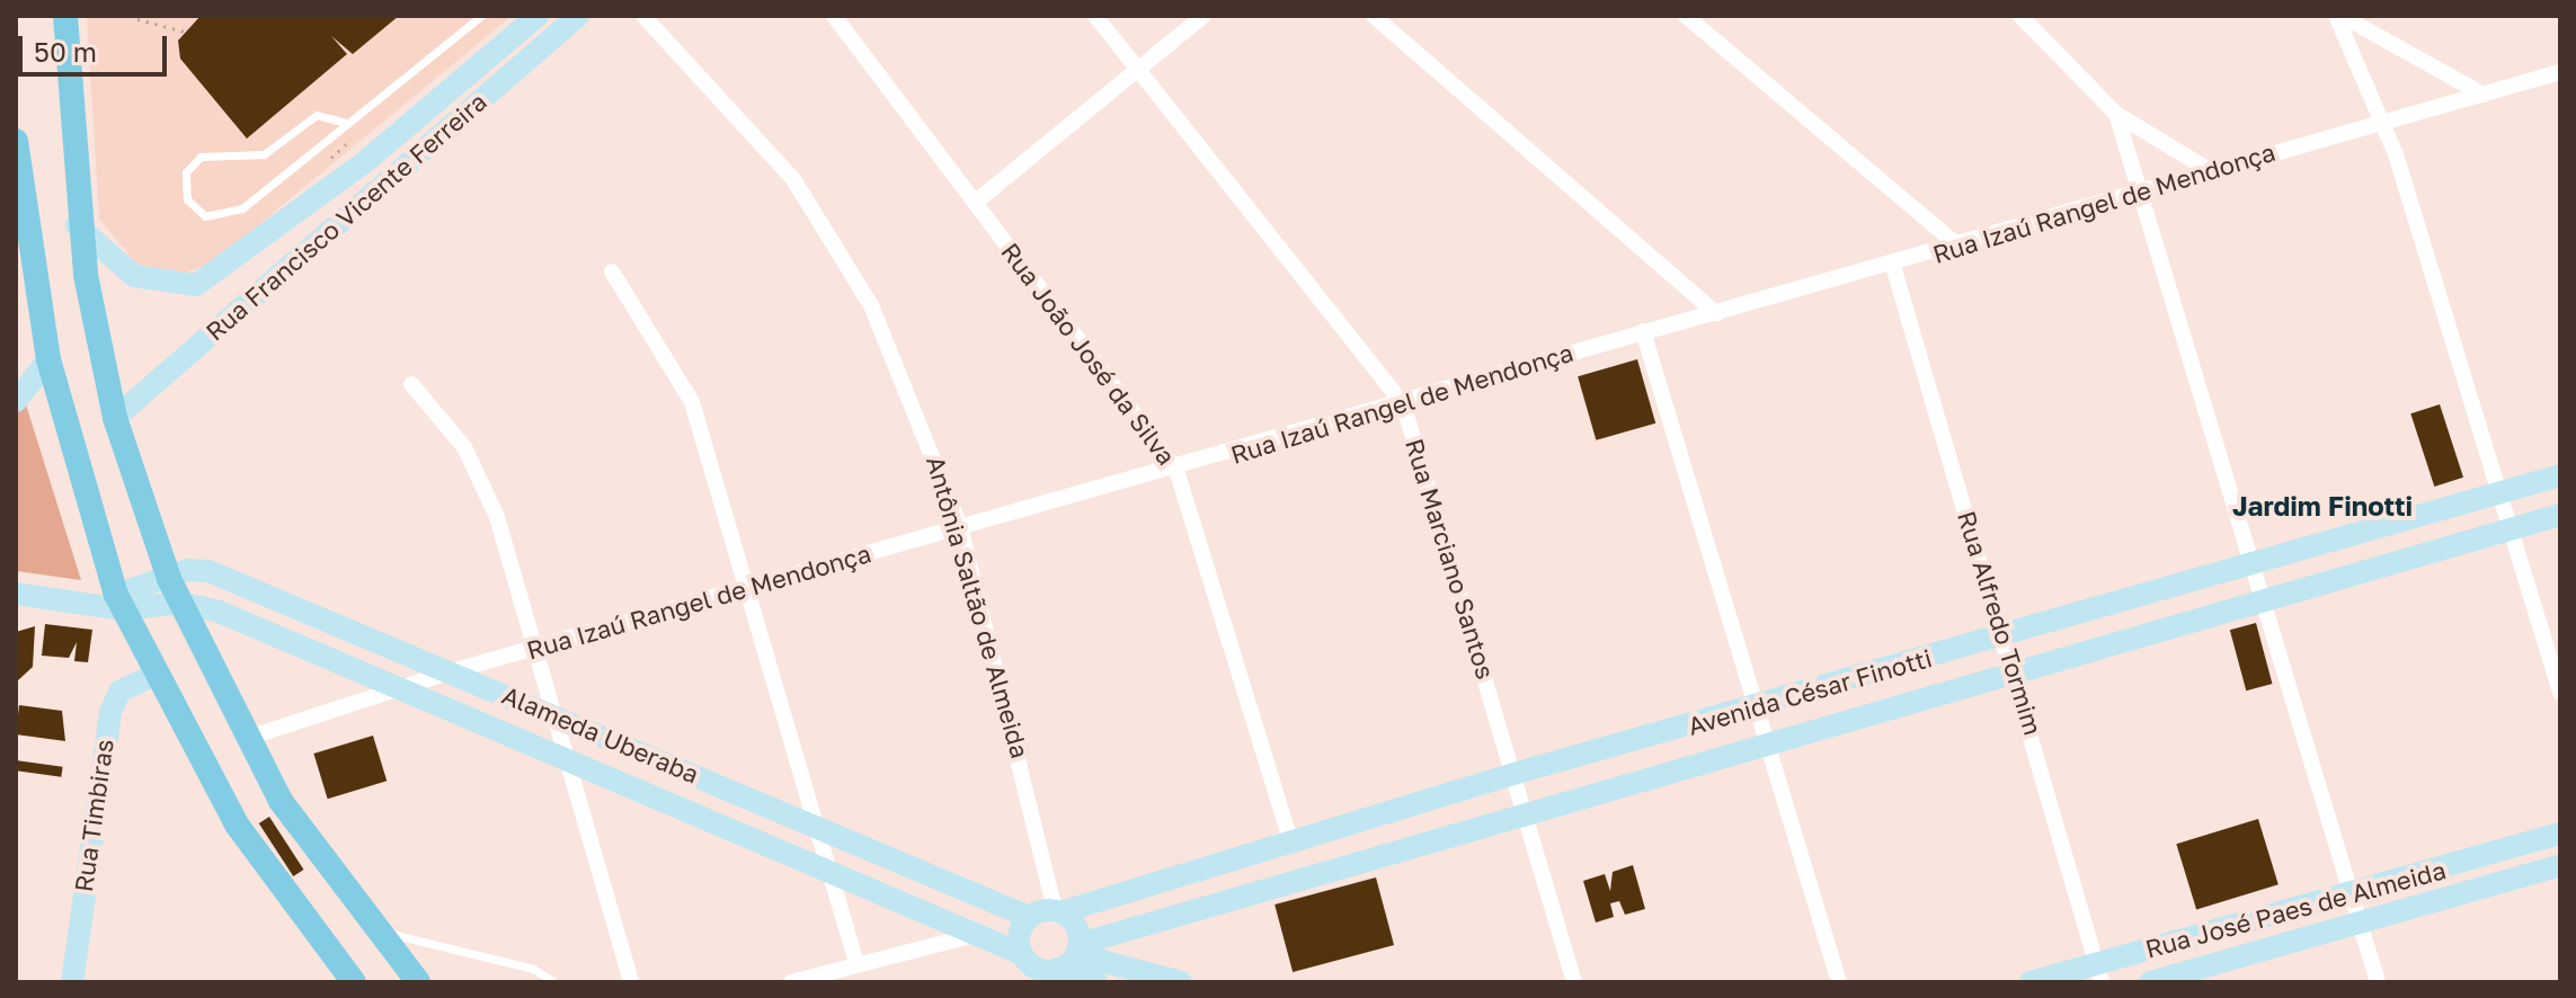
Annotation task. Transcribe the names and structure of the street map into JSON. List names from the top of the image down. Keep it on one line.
{"streets":{"main road":["Rua Francisco Vicente Ferreira","Avenida César Finotti","Alameda Uberaba","Rua Timbiras","Rua José Paes de Almeida"],"street":["Rua Izaú Rangel de Mendonça","Rua João José da Silva","Rua Marciano Santos","Antônia Saltão de Almeida","Rua Alfredo Tormim"]},"crossings":[["Rua Izaú Rangel de Mendonça","Rua João José da Silva"],["Rua Izaú Rangel de Mendonça","Rua Marciano Santos"],["Rua Izaú Rangel de Mendonça","Antônia Saltão de Almeida"],["Rua Izaú Rangel de Mendonça","Rua Alfredo Tormim"],["Rua Izaú Rangel de Mendonça","Alameda Uberaba"],["Rua João José da Silva","Avenida César Finotti"],["Rua Marciano Santos","Avenida César Finotti"],["Antônia Saltão de Almeida","Avenida César Finotti"],["Rua Alfredo Tormim","Avenida César Finotti"],["Rua Alfredo Tormim","Rua José Paes de Almeida"],["Avenida César Finotti","Alameda Uberaba"]],"districts":["Jardim Finotti"],"scale_bar":"50 m"}
